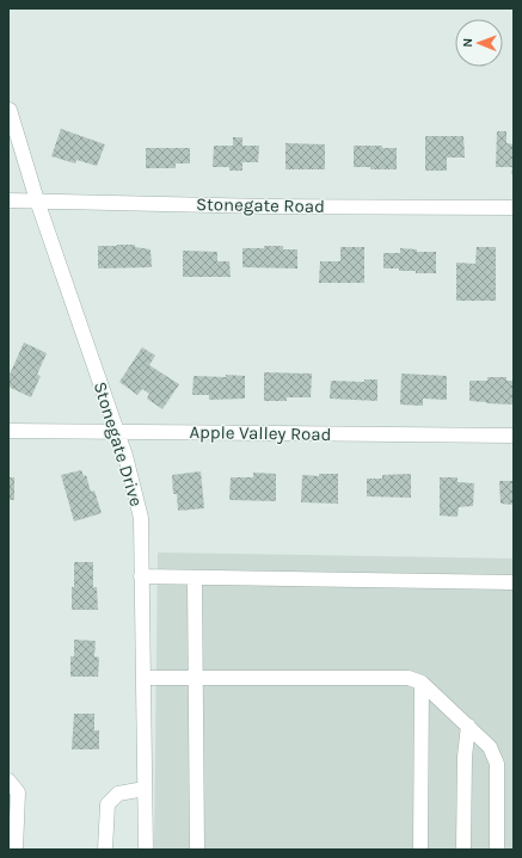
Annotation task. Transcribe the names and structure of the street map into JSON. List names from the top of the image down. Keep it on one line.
{"streets":{"street":["Stonegate Road","Apple Valley Road","Stonegate Drive"]},"crossings":[["Stonegate Road","Stonegate Drive"],["Apple Valley Road","Stonegate Drive"]],"north":"left"}
